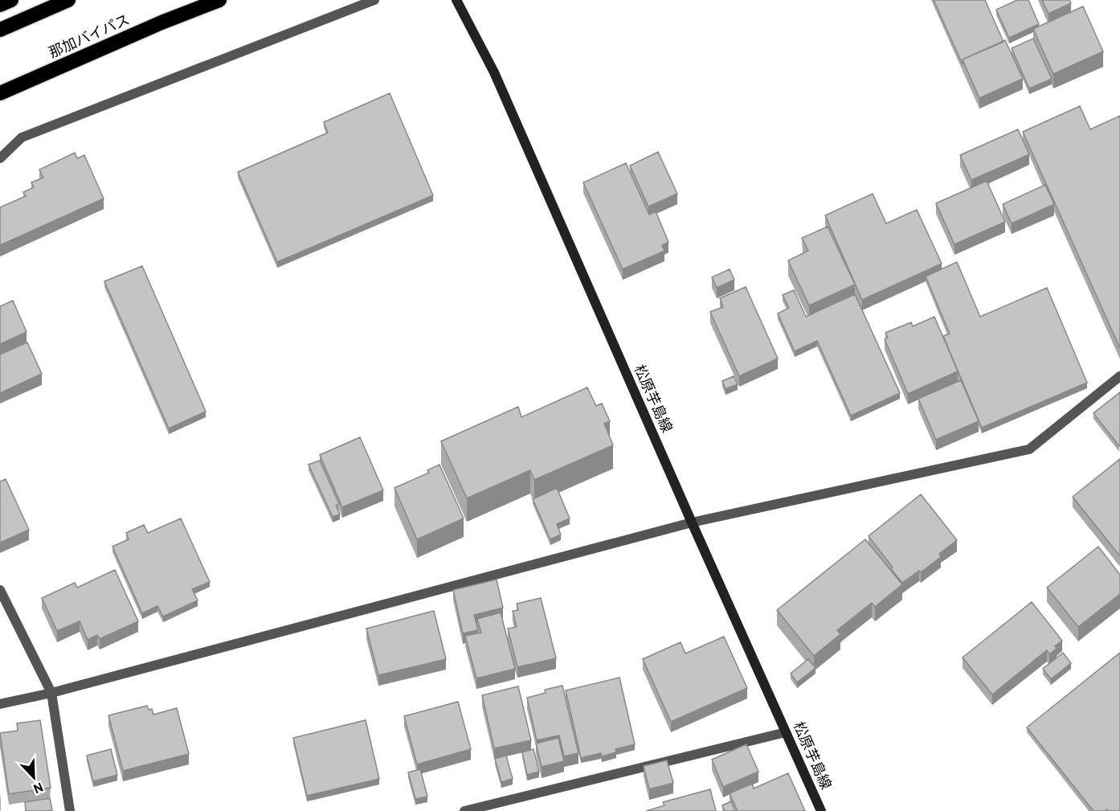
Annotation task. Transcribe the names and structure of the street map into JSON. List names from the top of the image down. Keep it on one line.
{"streets":{"highway":["那加バイパス"],"main road":["松原芋島線"]},"north":"bottom right"}
